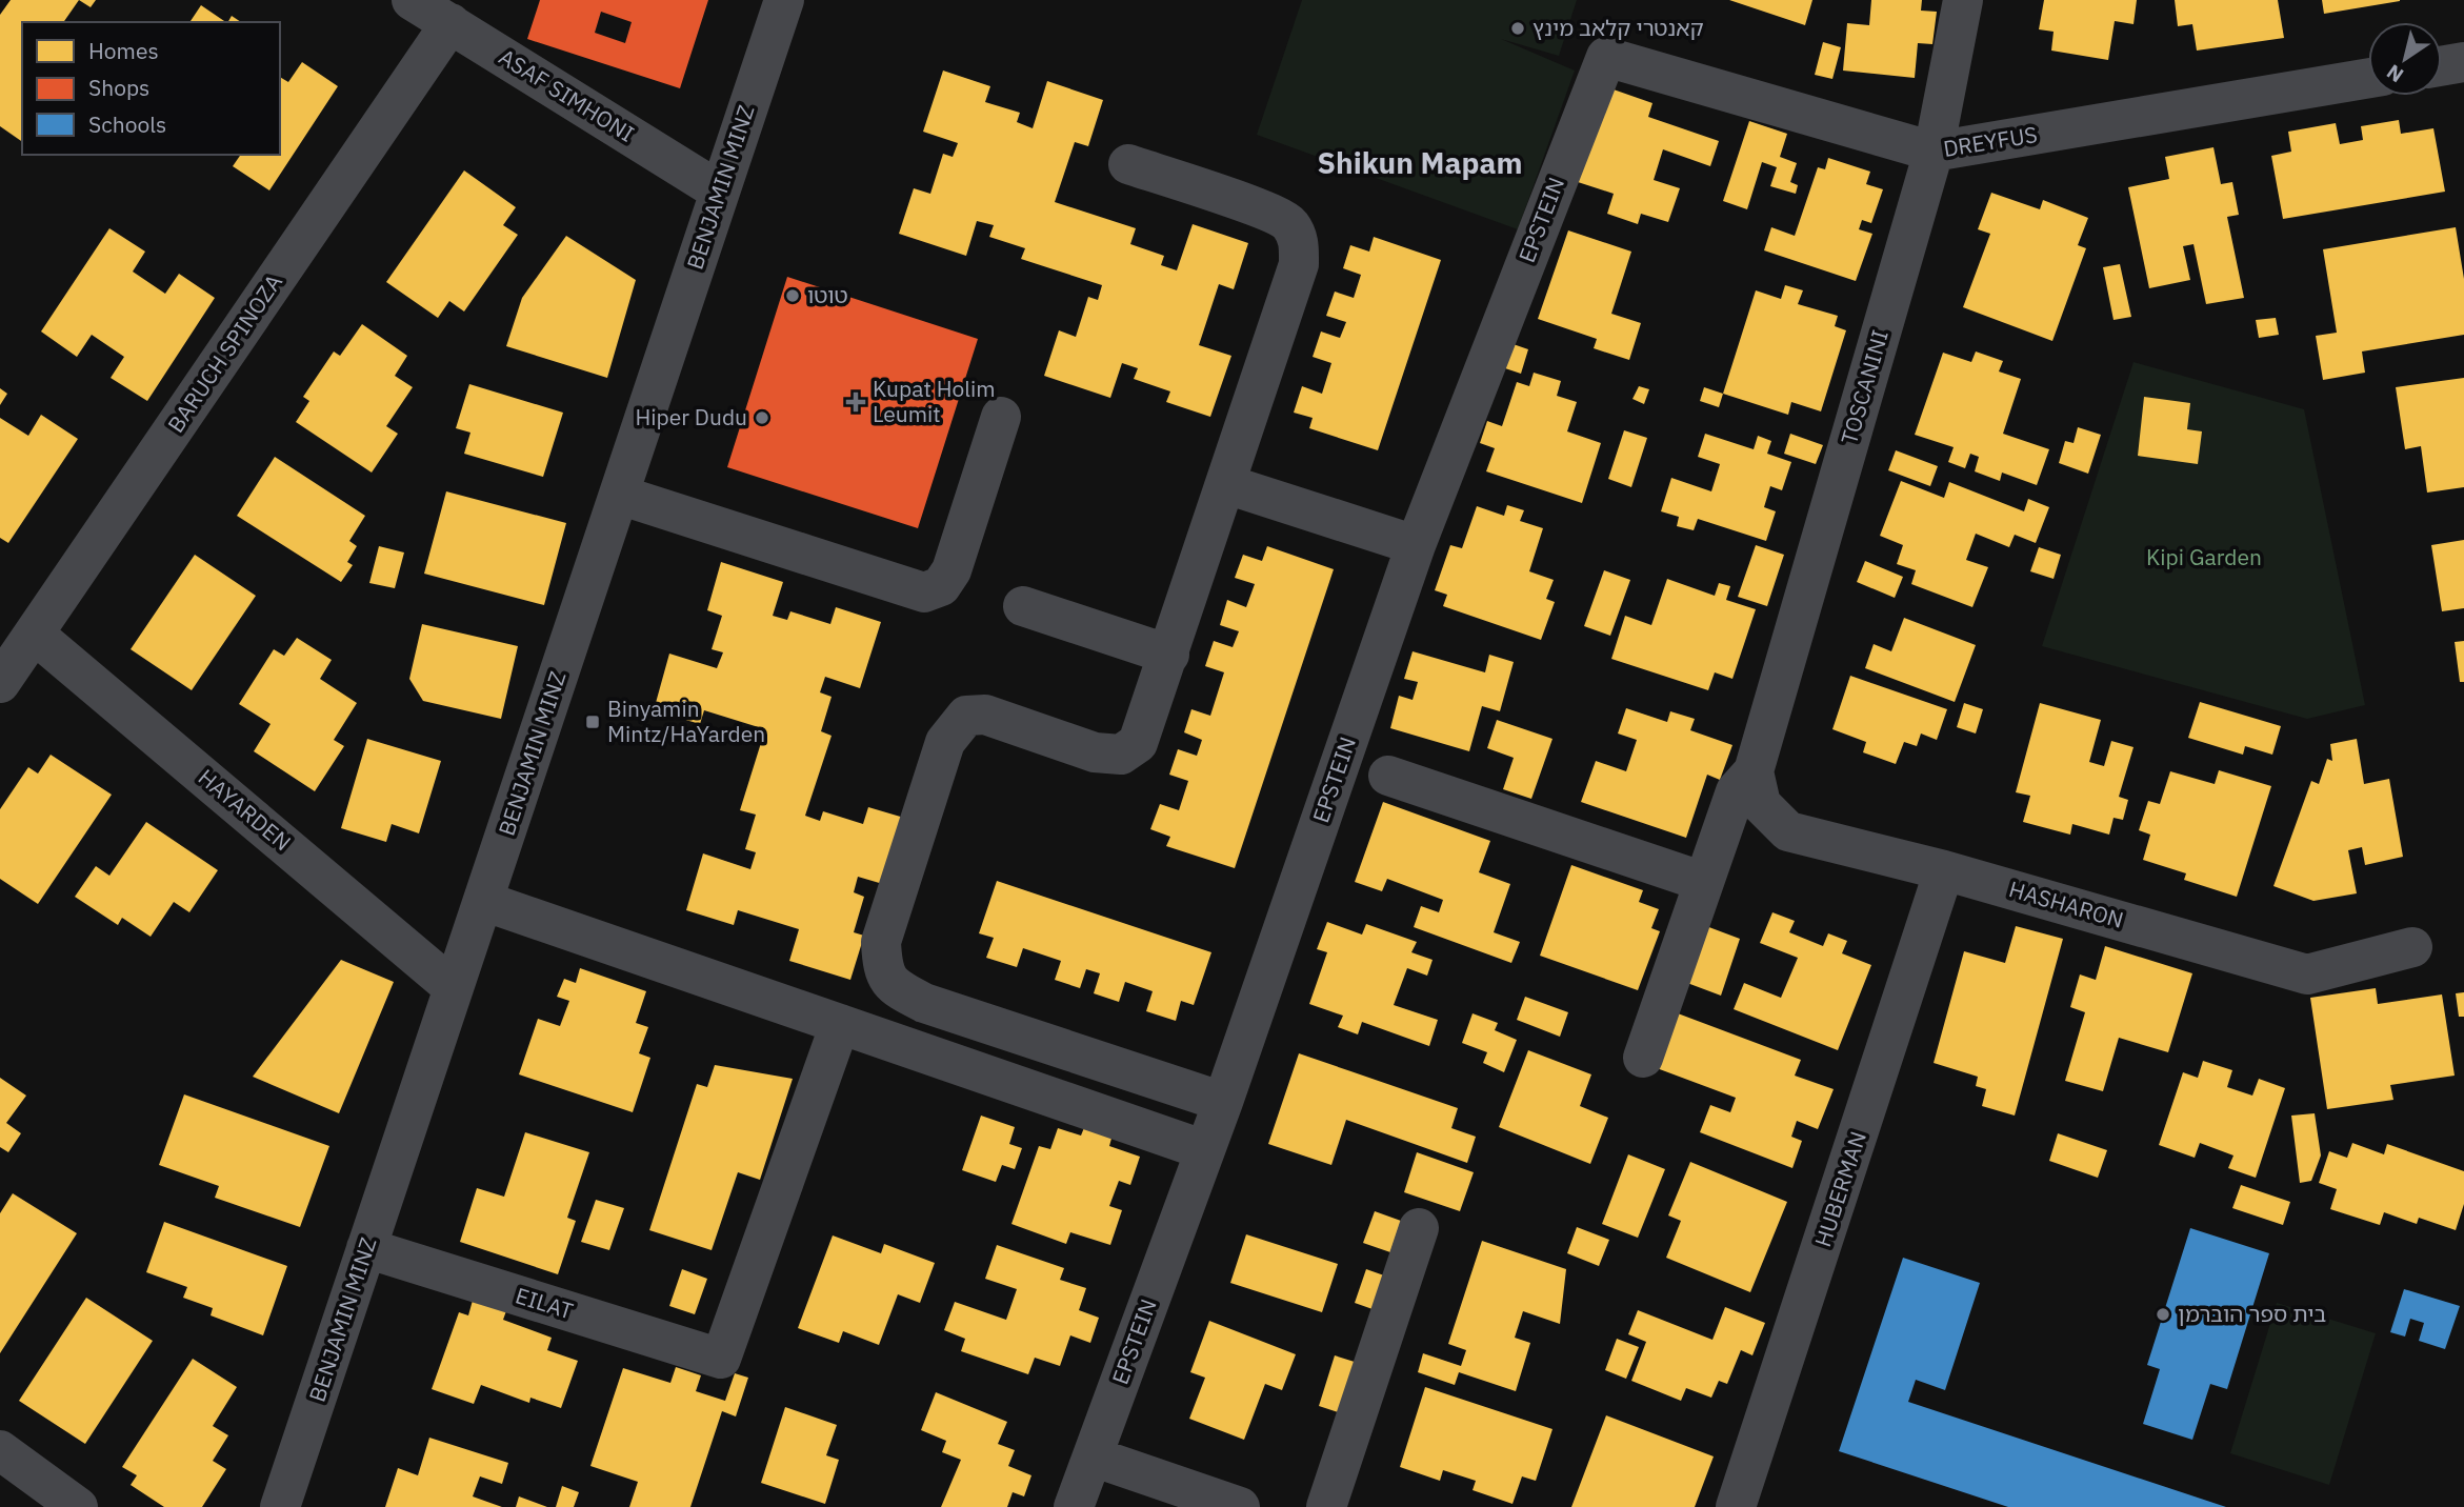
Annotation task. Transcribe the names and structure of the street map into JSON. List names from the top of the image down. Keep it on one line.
{"streets":{"street":["ASAF SIMHONI","DREYFUS","BENJAMIN MINZ","EPSTEIN","BARUCH SPINOZA","TOSCANINI","HAYARDEN","HASHARON","HUBERMAN","EILAT"]},"crossings":[["ASAF SIMHONI","BENJAMIN MINZ"],["ASAF SIMHONI","BARUCH SPINOZA"],["DREYFUS","EPSTEIN"],["DREYFUS","TOSCANINI"],["BENJAMIN MINZ","HAYARDEN"],["BENJAMIN MINZ","EILAT"],["BARUCH SPINOZA","HAYARDEN"],["TOSCANINI","HASHARON"],["HASHARON","HUBERMAN"]],"districts":["Shikun Mapam"],"parks":["Kipi Garden"],"places":{"other":["קאנטרי קלאב מינץ","טוטו","Hiper Dudu","בית ספר הוברמן"],"health":["Kupat Holim Leumit"],"transit":["Binyamin Mintz/HaYarden"]},"legend":["Homes","Shops","Schools"],"north":"bottom left"}
